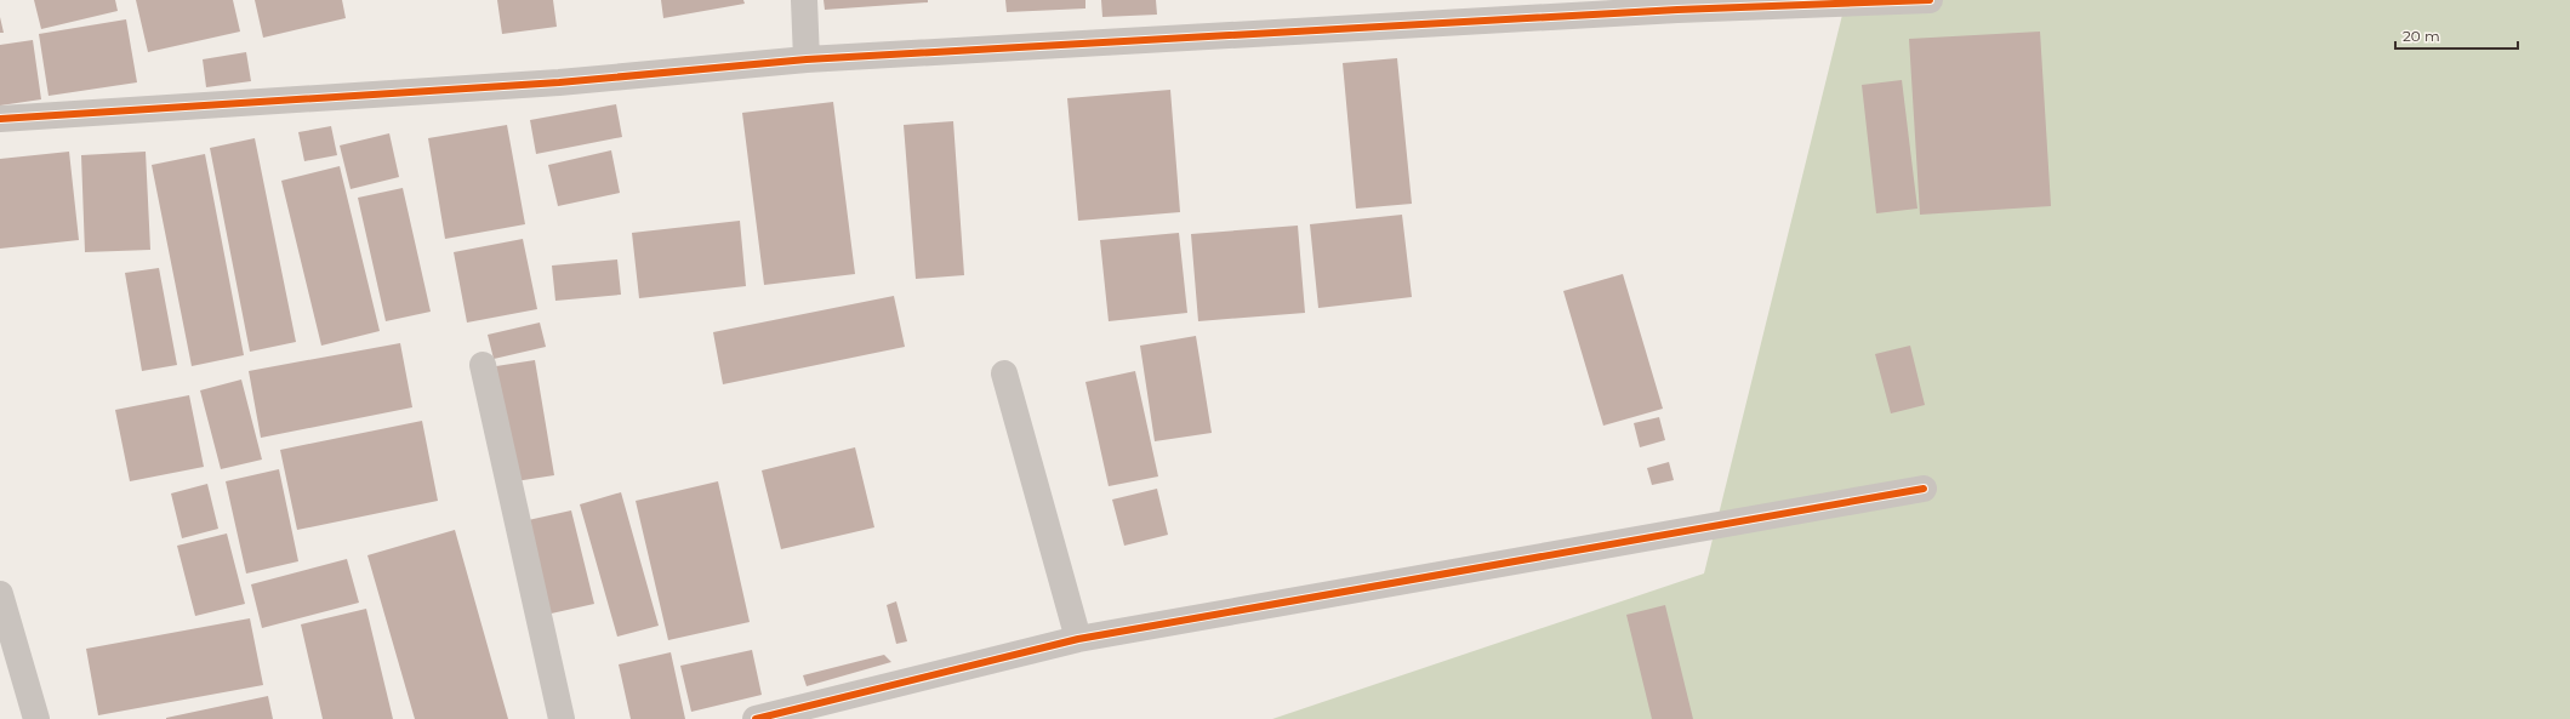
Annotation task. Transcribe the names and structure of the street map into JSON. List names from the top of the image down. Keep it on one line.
{"scale_bar":"20 m"}
